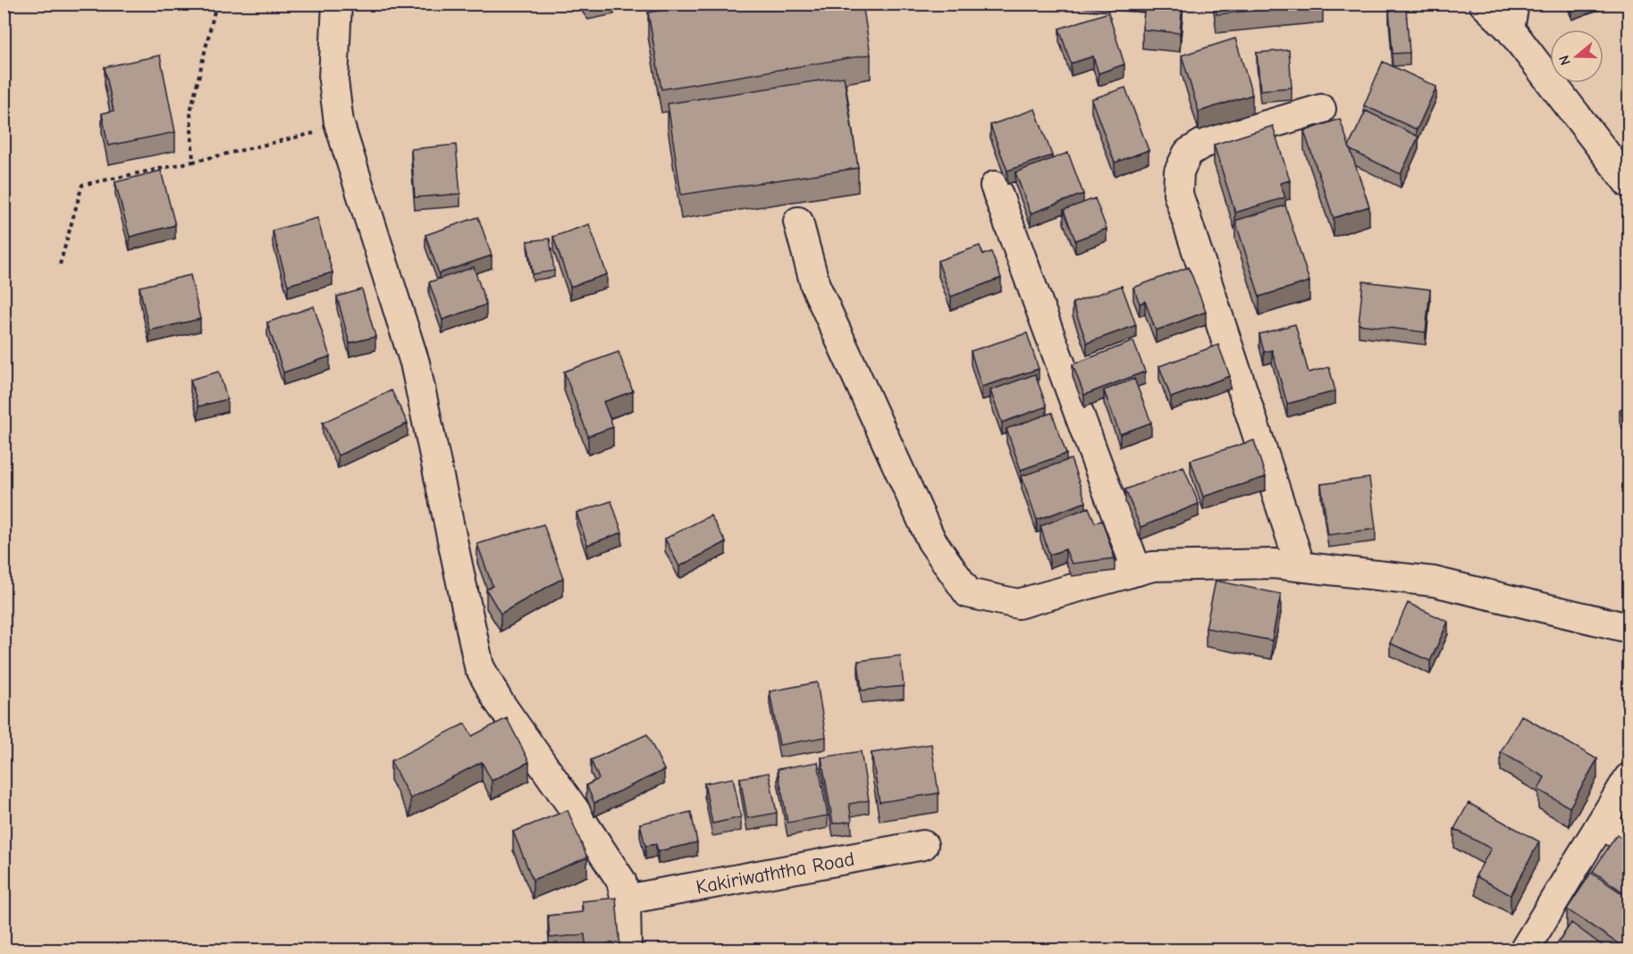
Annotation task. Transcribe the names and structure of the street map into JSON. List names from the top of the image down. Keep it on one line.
{"streets":{"street":["Kakiriwaththa Road"]},"north":"left"}
